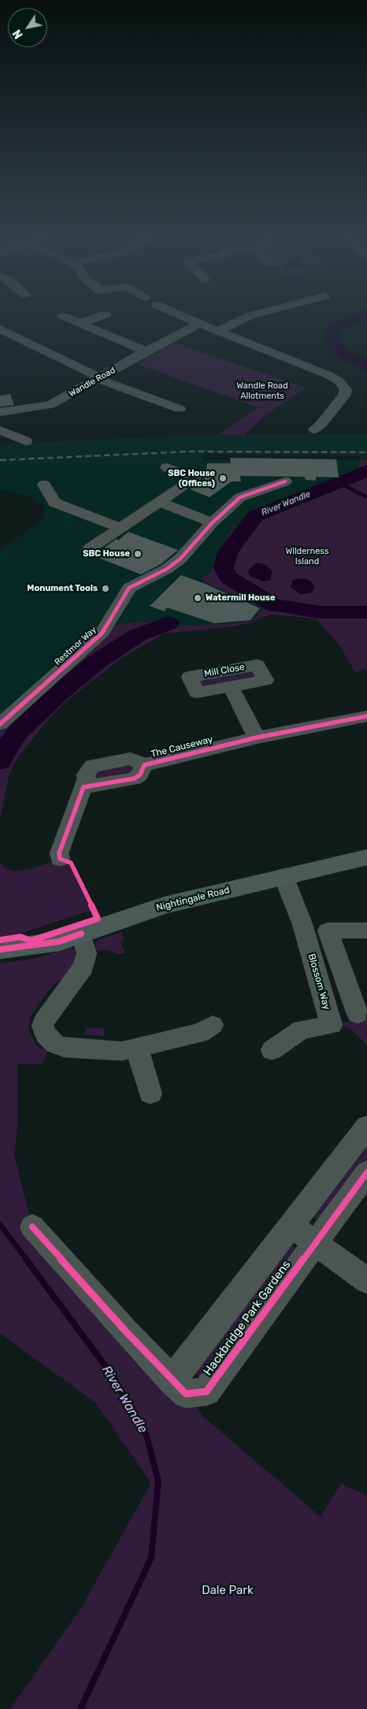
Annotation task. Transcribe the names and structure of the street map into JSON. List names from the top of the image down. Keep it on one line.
{"streets":{"main road":["Nightingale Road"],"street":["Wandle Road","Restmor Way","Mill Close","The Causeway","Blossom Way","Hackbridge Park Gardens"]},"crossings":[["Mill Close","The Causeway"],["Nightingale Road","Blossom Way"]],"water":["River Wandle"],"parks":["Wandle Road Allotments","Wilderness Island","Dale Park"],"places":["SBC House (Offices)","SBC House","Monument Tools","Watermill House"],"north":"bottom left"}
